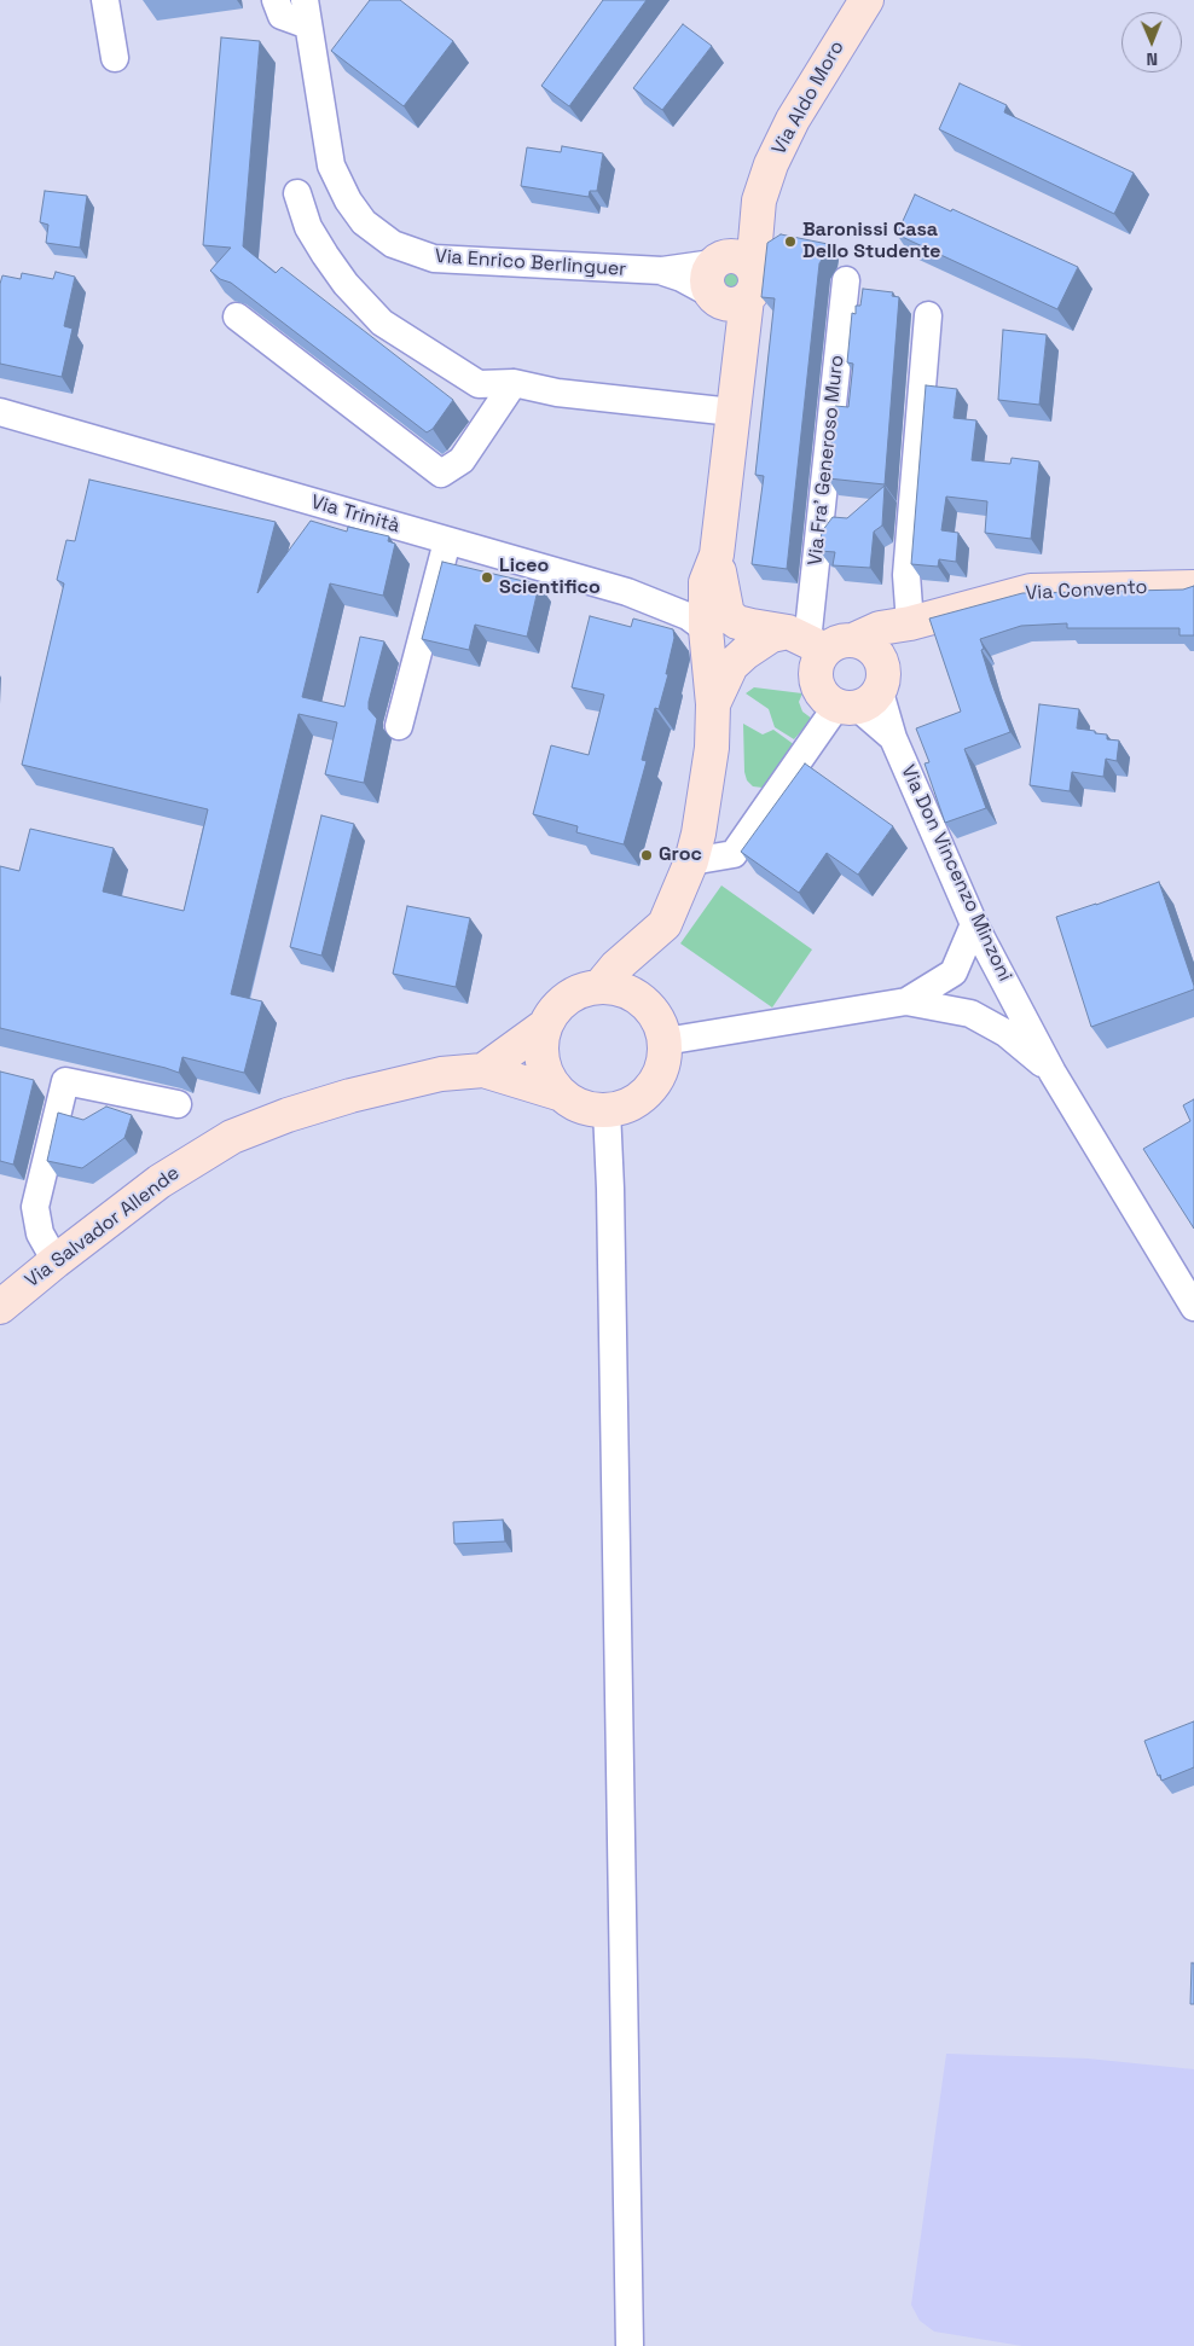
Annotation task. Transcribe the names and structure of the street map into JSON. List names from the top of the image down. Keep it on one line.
{"streets":{"street":["Via Aldo Moro","Via Enrico Berlinguer","Via Fra’ Generoso Muro","Via Trinità","Via Convento","Via Don Vincenzo Minzoni","Via Salvador Allende"]},"crossings":[["Via Aldo Moro","Via Enrico Berlinguer"],["Via Fra’ Generoso Muro","Via Convento"]],"places":["Baronissi Casa Dello Studente","Liceo Scientifico","Groc"],"north":"bottom"}
